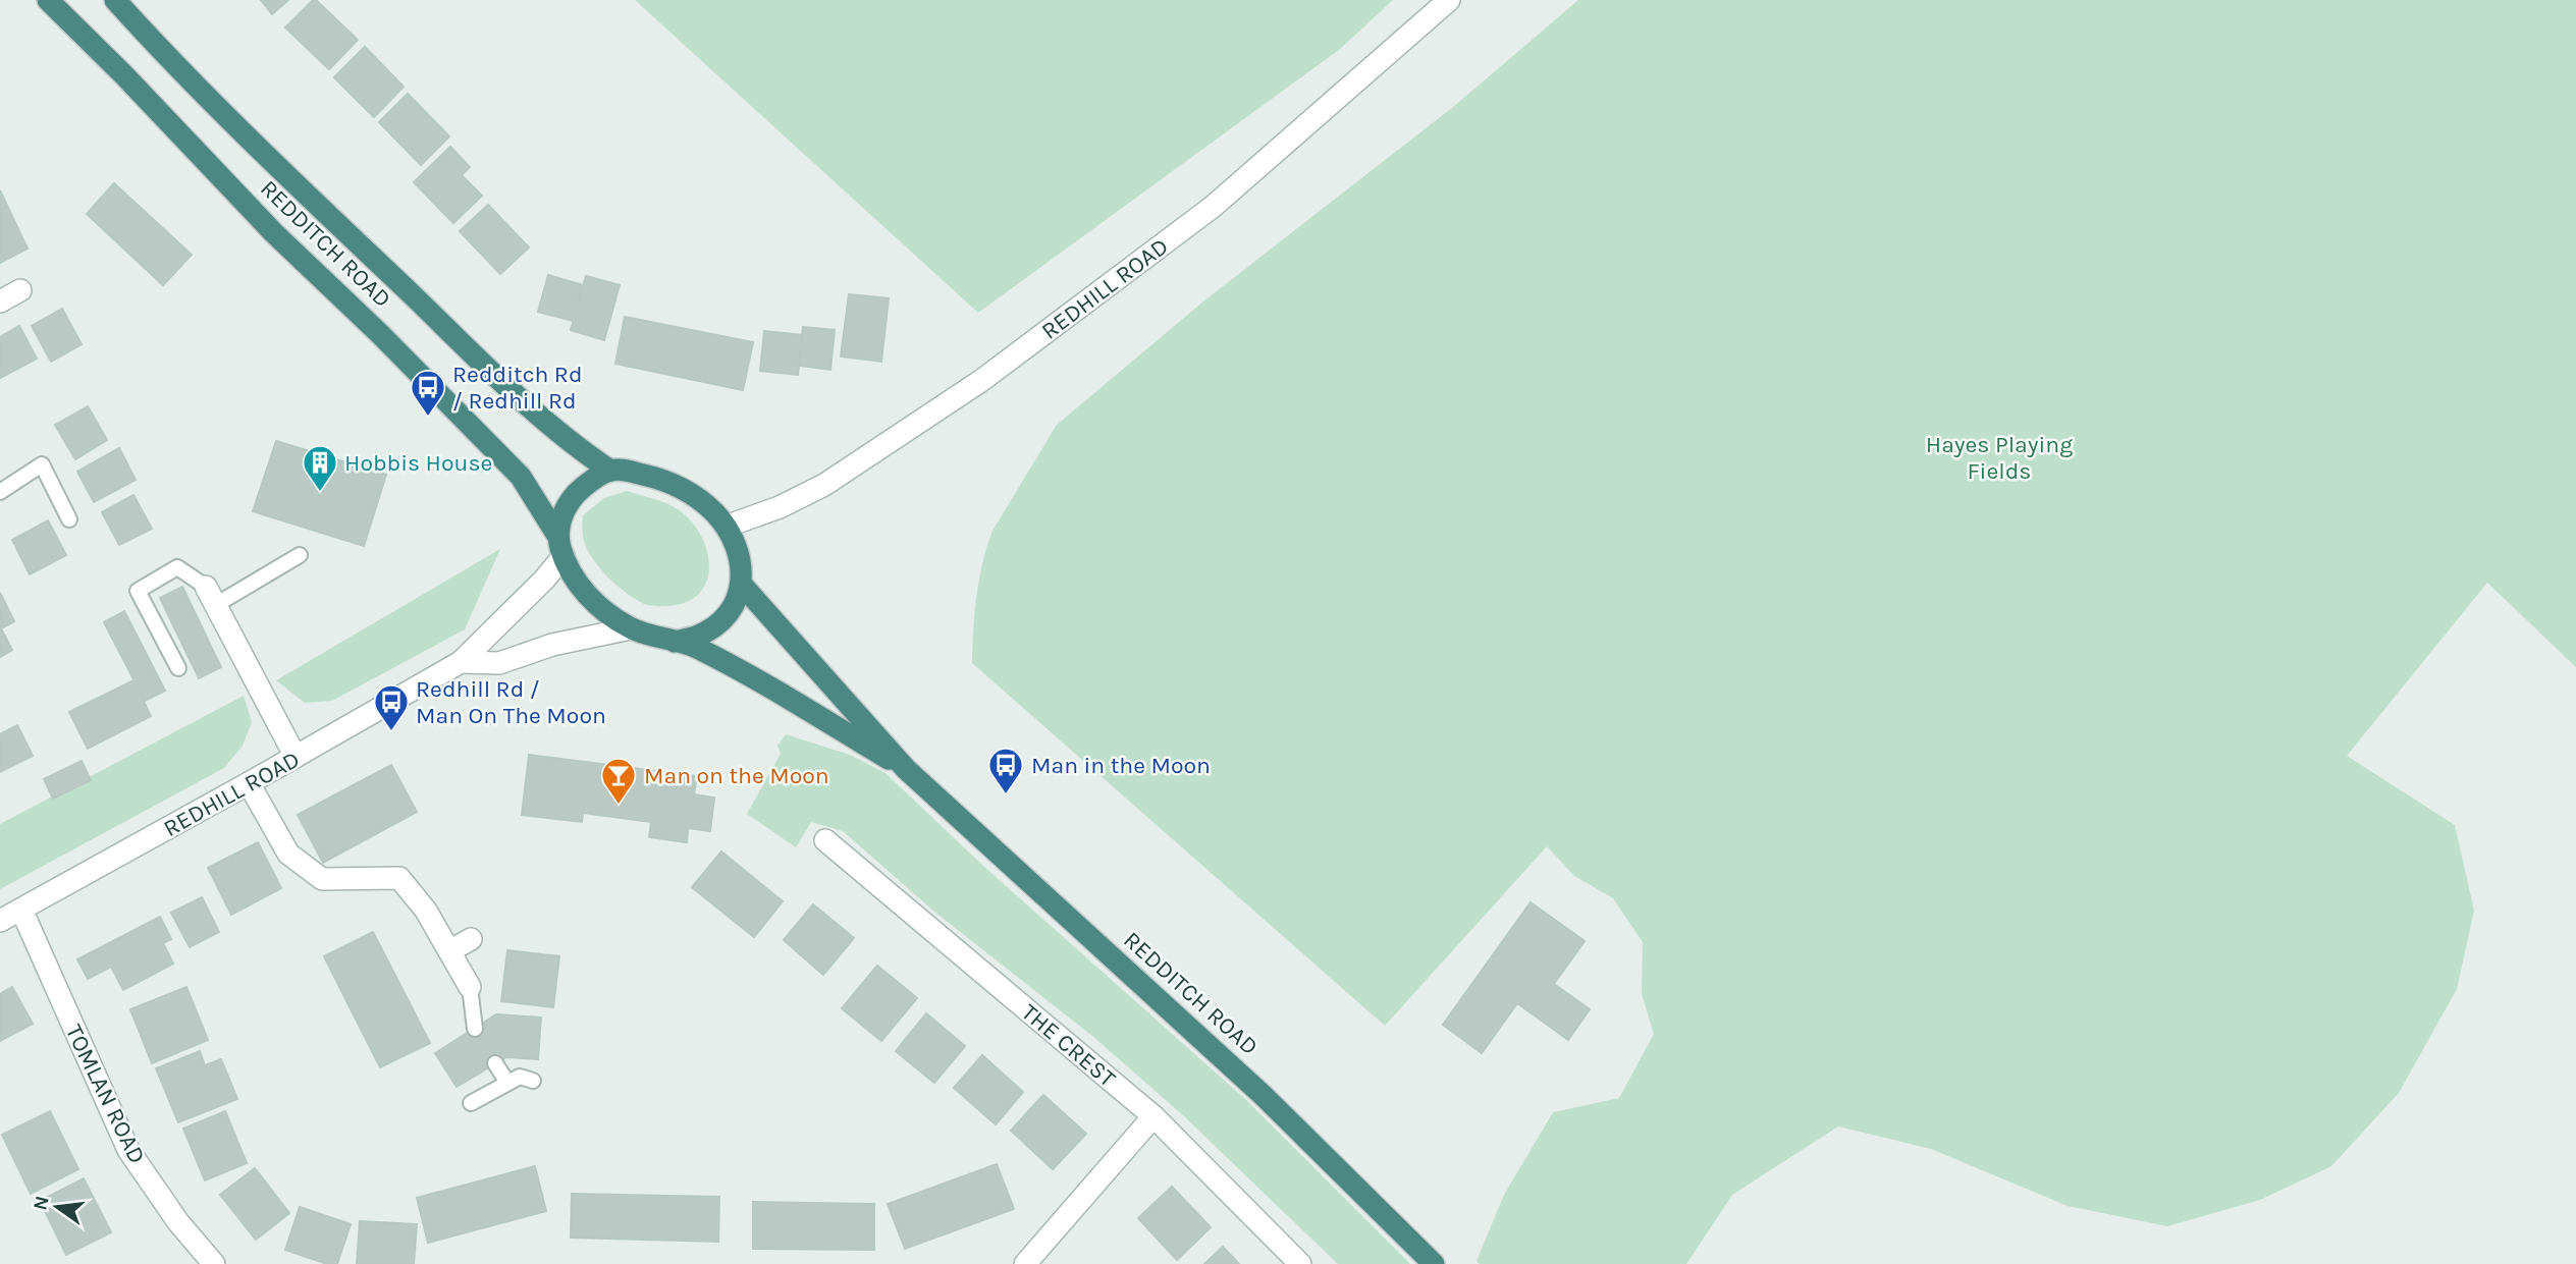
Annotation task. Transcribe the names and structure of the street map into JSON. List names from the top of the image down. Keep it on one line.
{"streets":{"highway":["REDDITCH ROAD"],"street":["REDHILL ROAD","THE CREST","TOMLAN ROAD"]},"crossings":[["REDDITCH ROAD","REDHILL ROAD"],["REDHILL ROAD","TOMLAN ROAD"]],"parks":["Hayes Playing Fields"],"places":{"bus stop":["Redditch Rd / Redhill Rd","Redhill Rd / Man On The Moon","Man in the Moon"],"building":["Hobbis House"],"bar":["Man on the Moon"]},"north":"left"}
